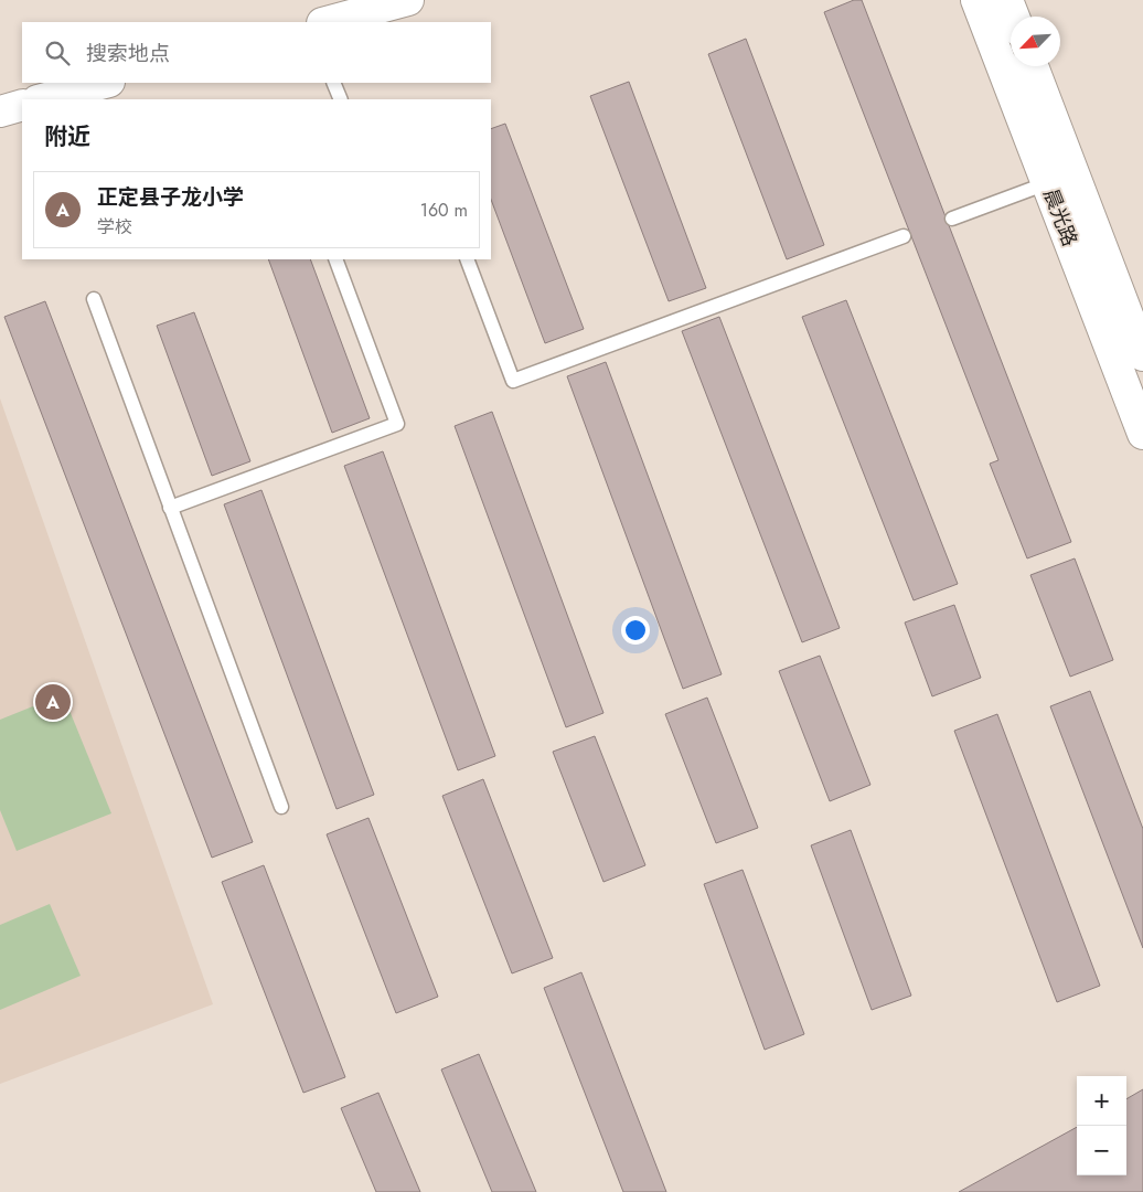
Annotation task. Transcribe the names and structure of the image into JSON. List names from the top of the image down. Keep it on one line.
{"streets":{"main road":["晨光路"]},"north":"bottom left","page":{"search":"搜索地点","heading":"附近","list":[{"mark":"A","name":"正定县子龙小学","note":"学校","value":"160 m"}],"pins":"A","map_buttons":["+","−"]}}
